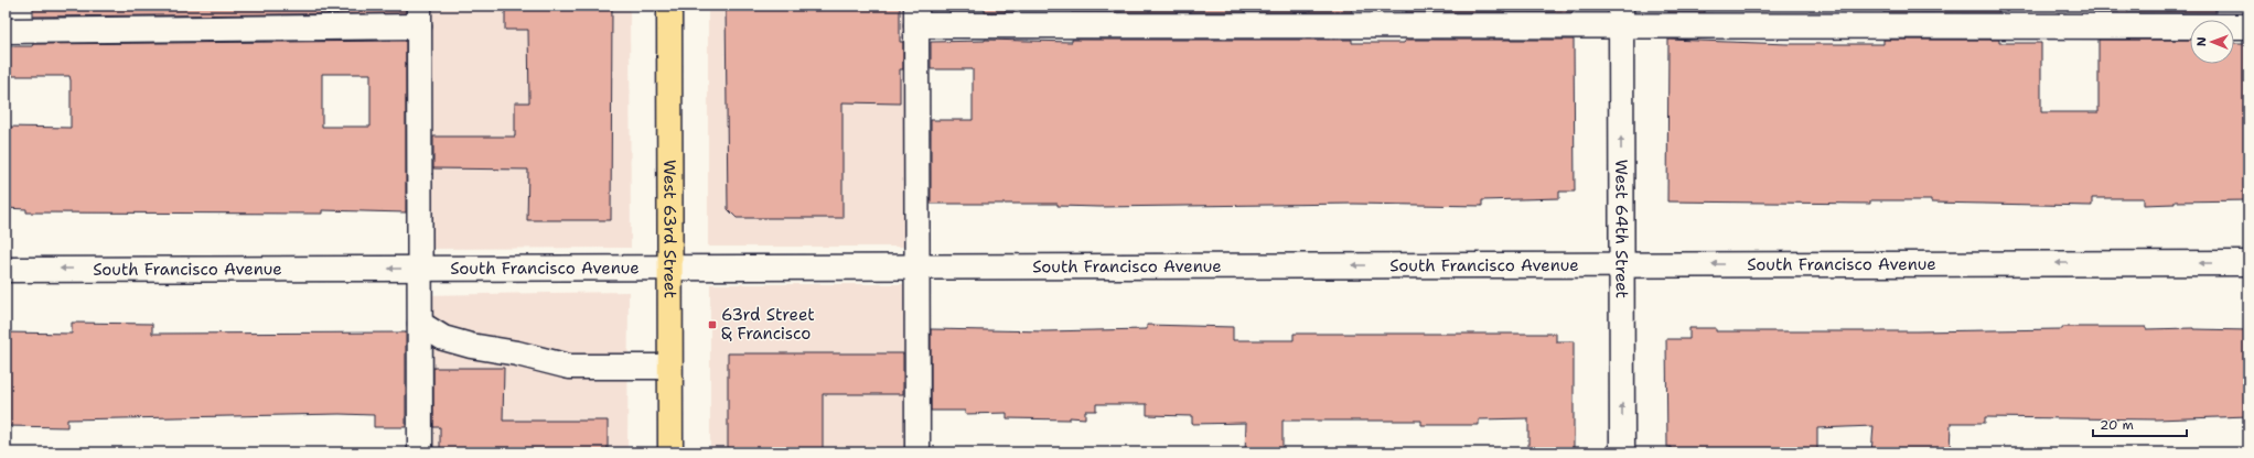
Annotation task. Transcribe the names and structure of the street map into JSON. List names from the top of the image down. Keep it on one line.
{"streets":{"main road":["West 63rd Street"],"street":["West 64th Street","South Francisco Avenue"]},"crossings":[["West 63rd Street","South Francisco Avenue"],["West 64th Street","South Francisco Avenue"]],"one_way":["West 64th Street","South Francisco Avenue"],"places":{"transit":["63rd Street & Francisco"]},"scale_bar":"20 m","north":"left"}
